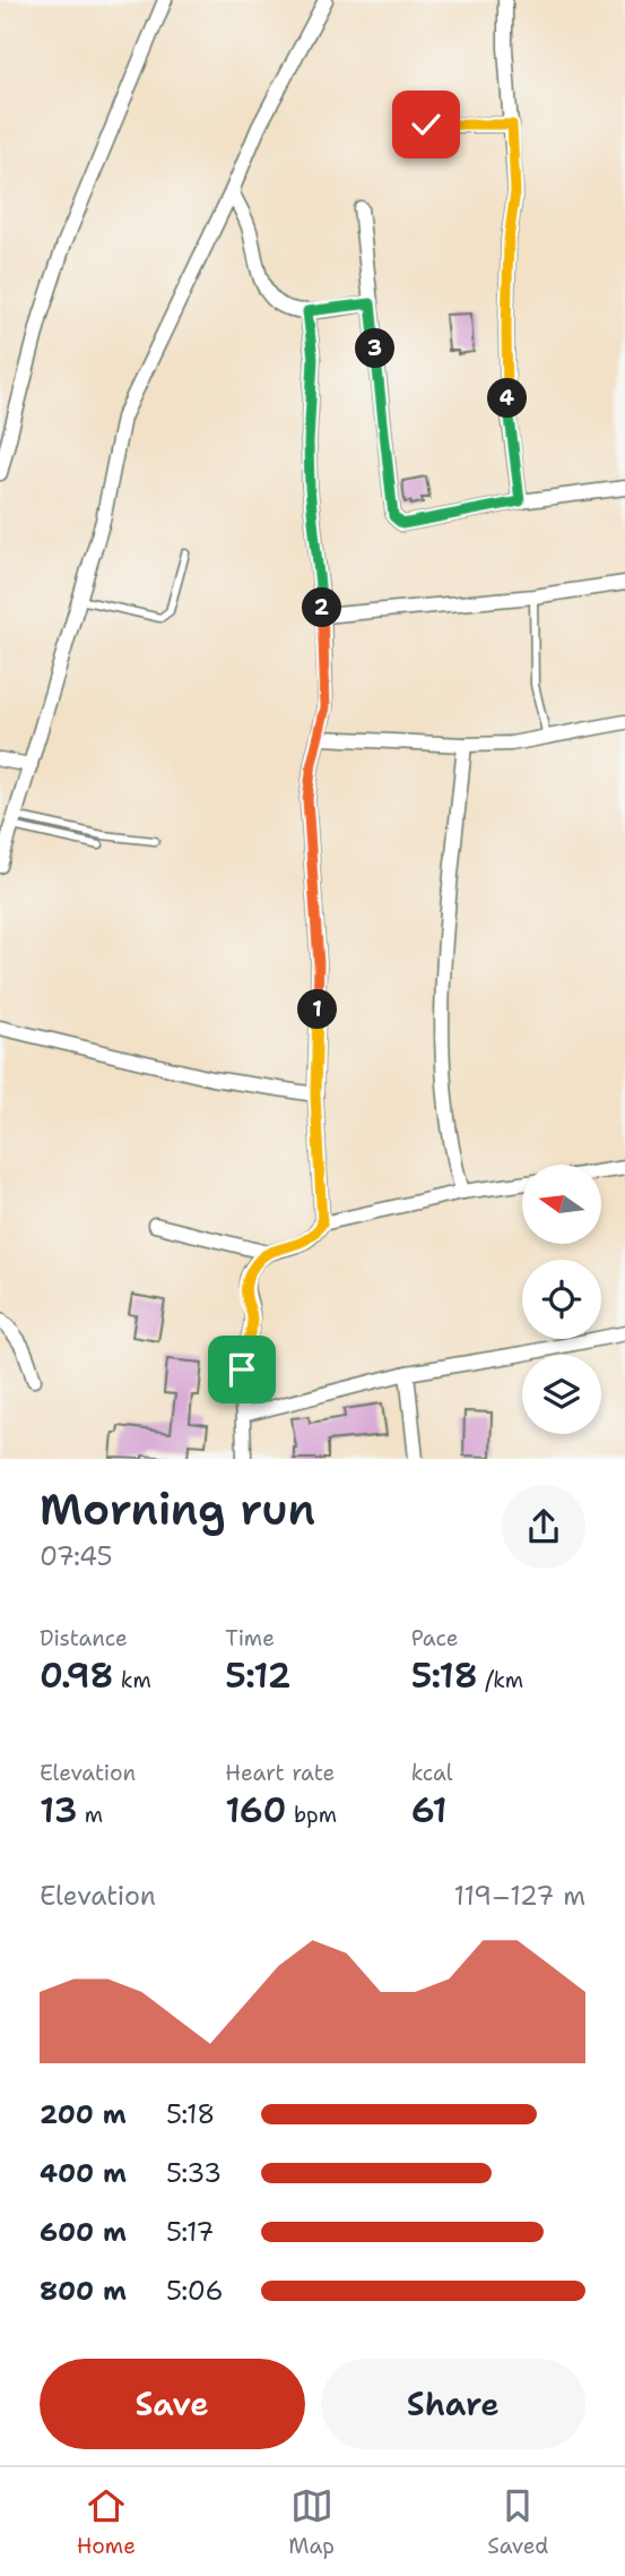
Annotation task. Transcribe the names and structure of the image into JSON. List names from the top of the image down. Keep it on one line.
{"north":"left","page":{"pins":["3","4","2","1"],"heading":["Morning run","07:45"],"stats":[["Distance","0.98 km"],["Time","5:12"],["Pace","5:18 /km"],["Elevation","13 m"],["Heart rate","160 bpm"],["kcal","61"]],"chart":["Elevation","119–127 m"],"list":[{"name":"200 m","note":"5:18"},{"name":"400 m","note":"5:33"},{"name":"600 m","note":"5:17"},{"name":"800 m","note":"5:06"}],"buttons":["Save","Share"],"tabs":["Home","Map","Saved"]}}
